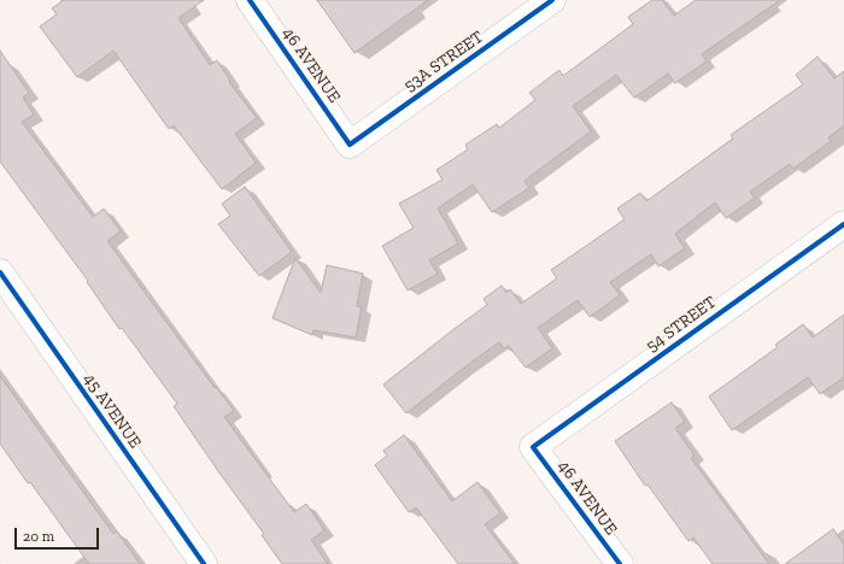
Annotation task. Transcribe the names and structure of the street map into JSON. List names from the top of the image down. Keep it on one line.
{"streets":{"street":["53A STREET","46 AVENUE","54 STREET","45 AVENUE"]},"crossings":[["53A STREET","46 AVENUE"],["46 AVENUE","54 STREET"]],"scale_bar":"20 m"}
